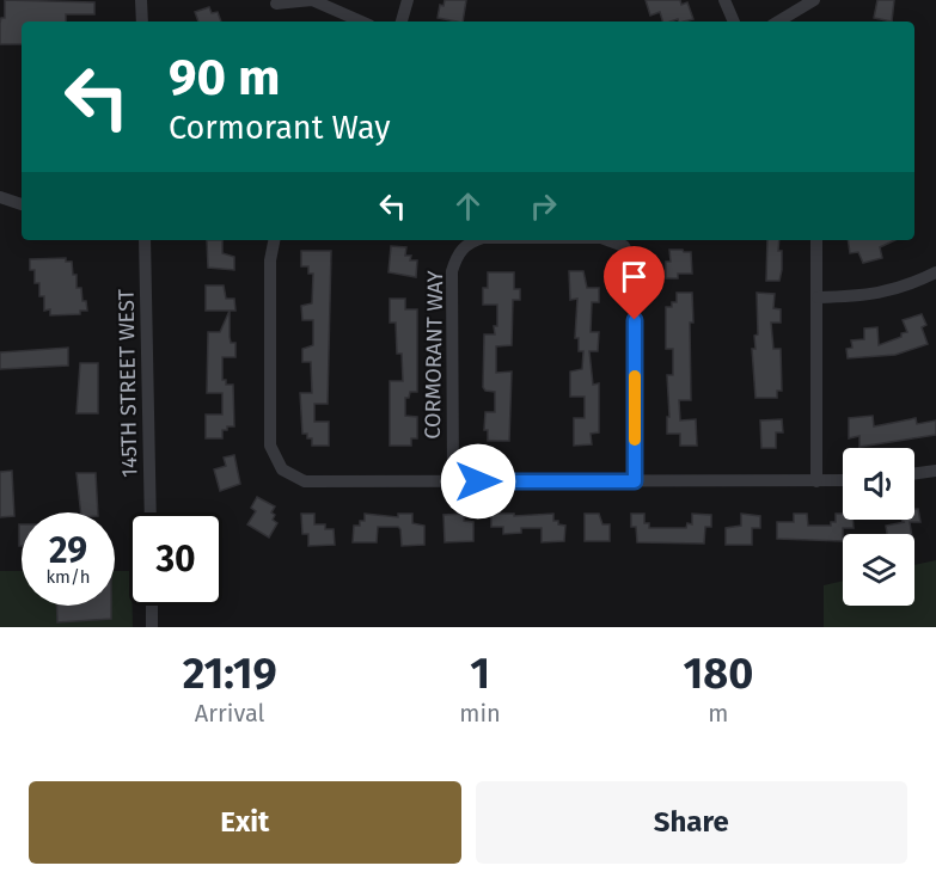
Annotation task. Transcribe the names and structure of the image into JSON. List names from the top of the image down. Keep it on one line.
{"streets":{"street":["CORMORANT WAY","145TH STREET WEST"]},"page":{"turn":["90 m","Cormorant Way"],"speed":"29 km/h","limit":"30","eta":["21:19","Arrival","1","min","180","m"],"buttons":["Exit","Share"]}}
